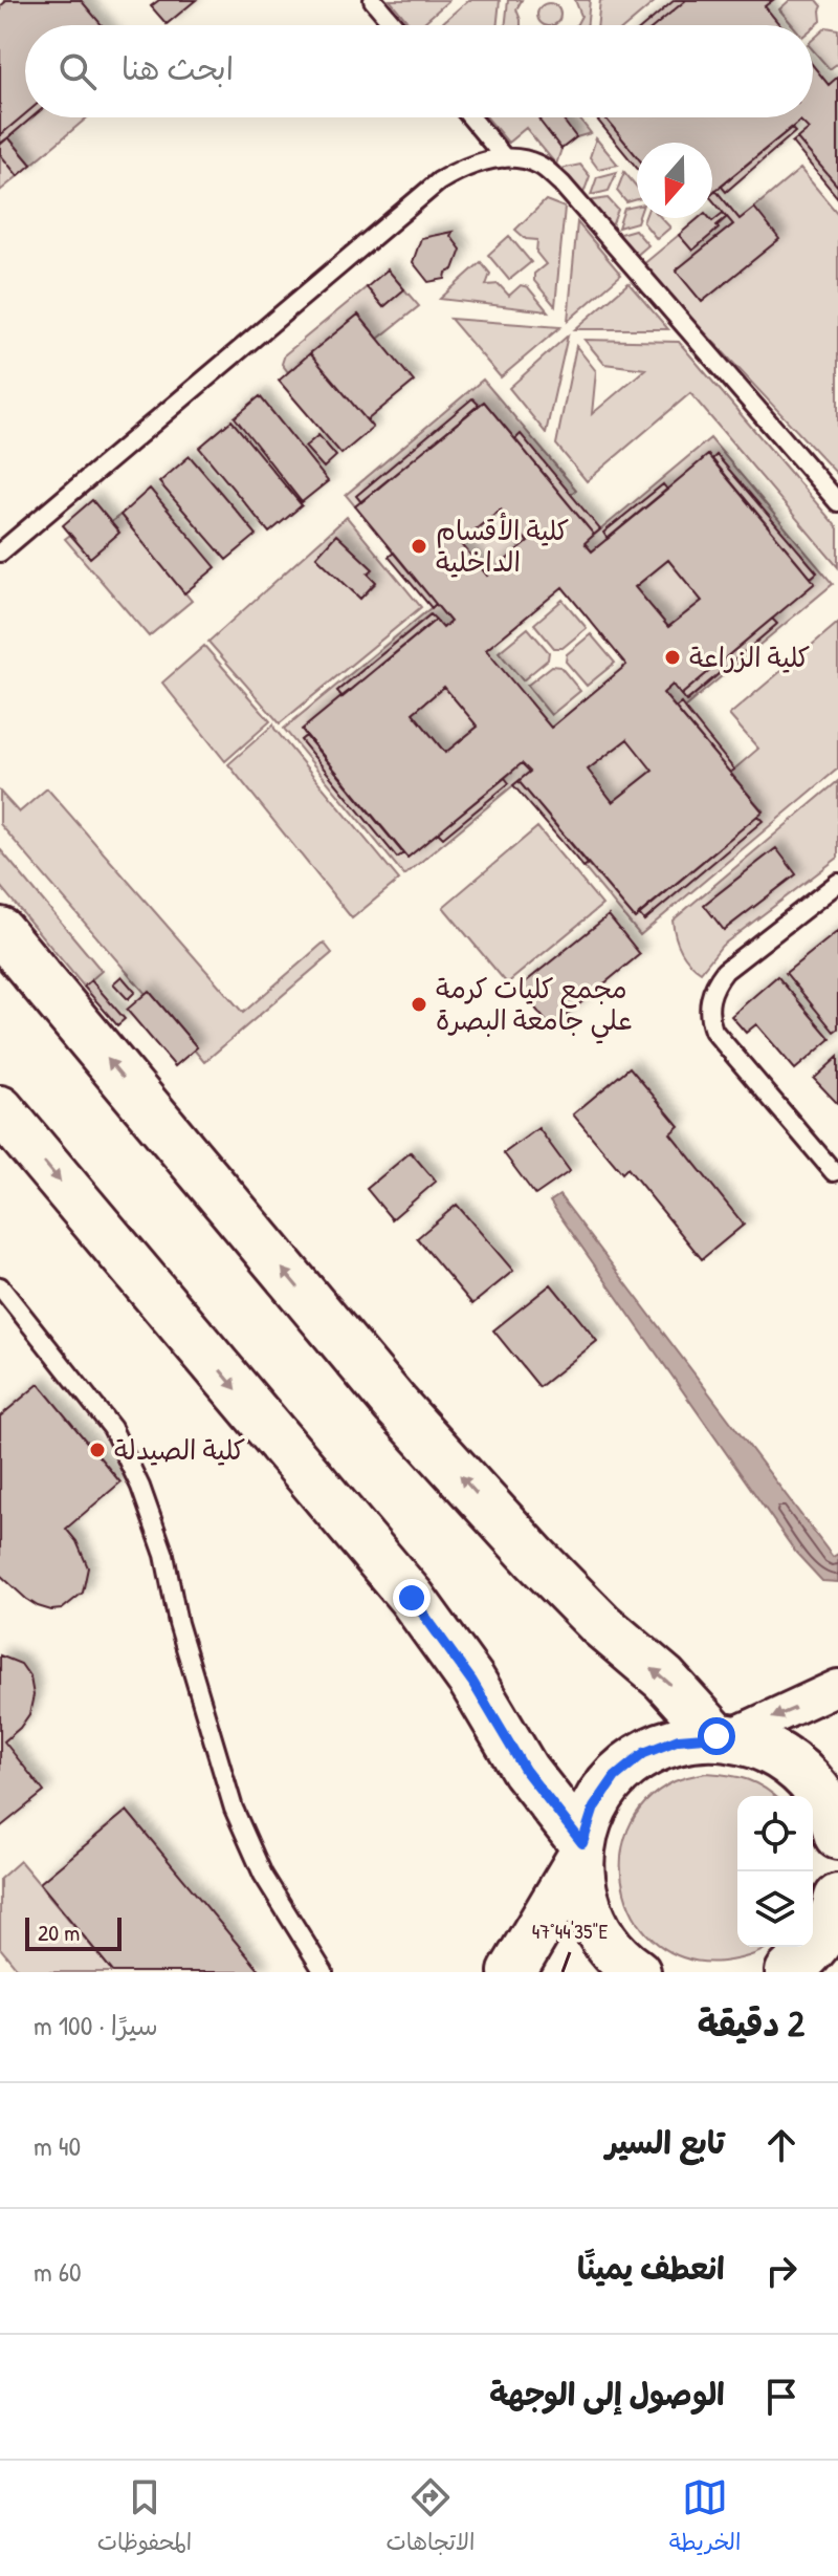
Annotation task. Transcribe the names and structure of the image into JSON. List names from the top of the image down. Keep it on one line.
{"places":["كلية الأقسام الداخلية","كلية الزراعة","مجمع كليات كرمة علي جامعة البصرة","كلية الصيدلة"],"scale_bar":"20 m","north":"bottom","page":{"search":"ابحث هنا","scale":"20 m","heading":["2 دقيقة","سيرًا · 100 m"],"list":[["تابع السير","40 m"],["انعطف يمينًا","60 m"],"الوصول إلى الوجهة"],"nav":["الخريطة","الاتجاهات","المحفوظات"]},"coordinates":["47°44'35\"E"]}
